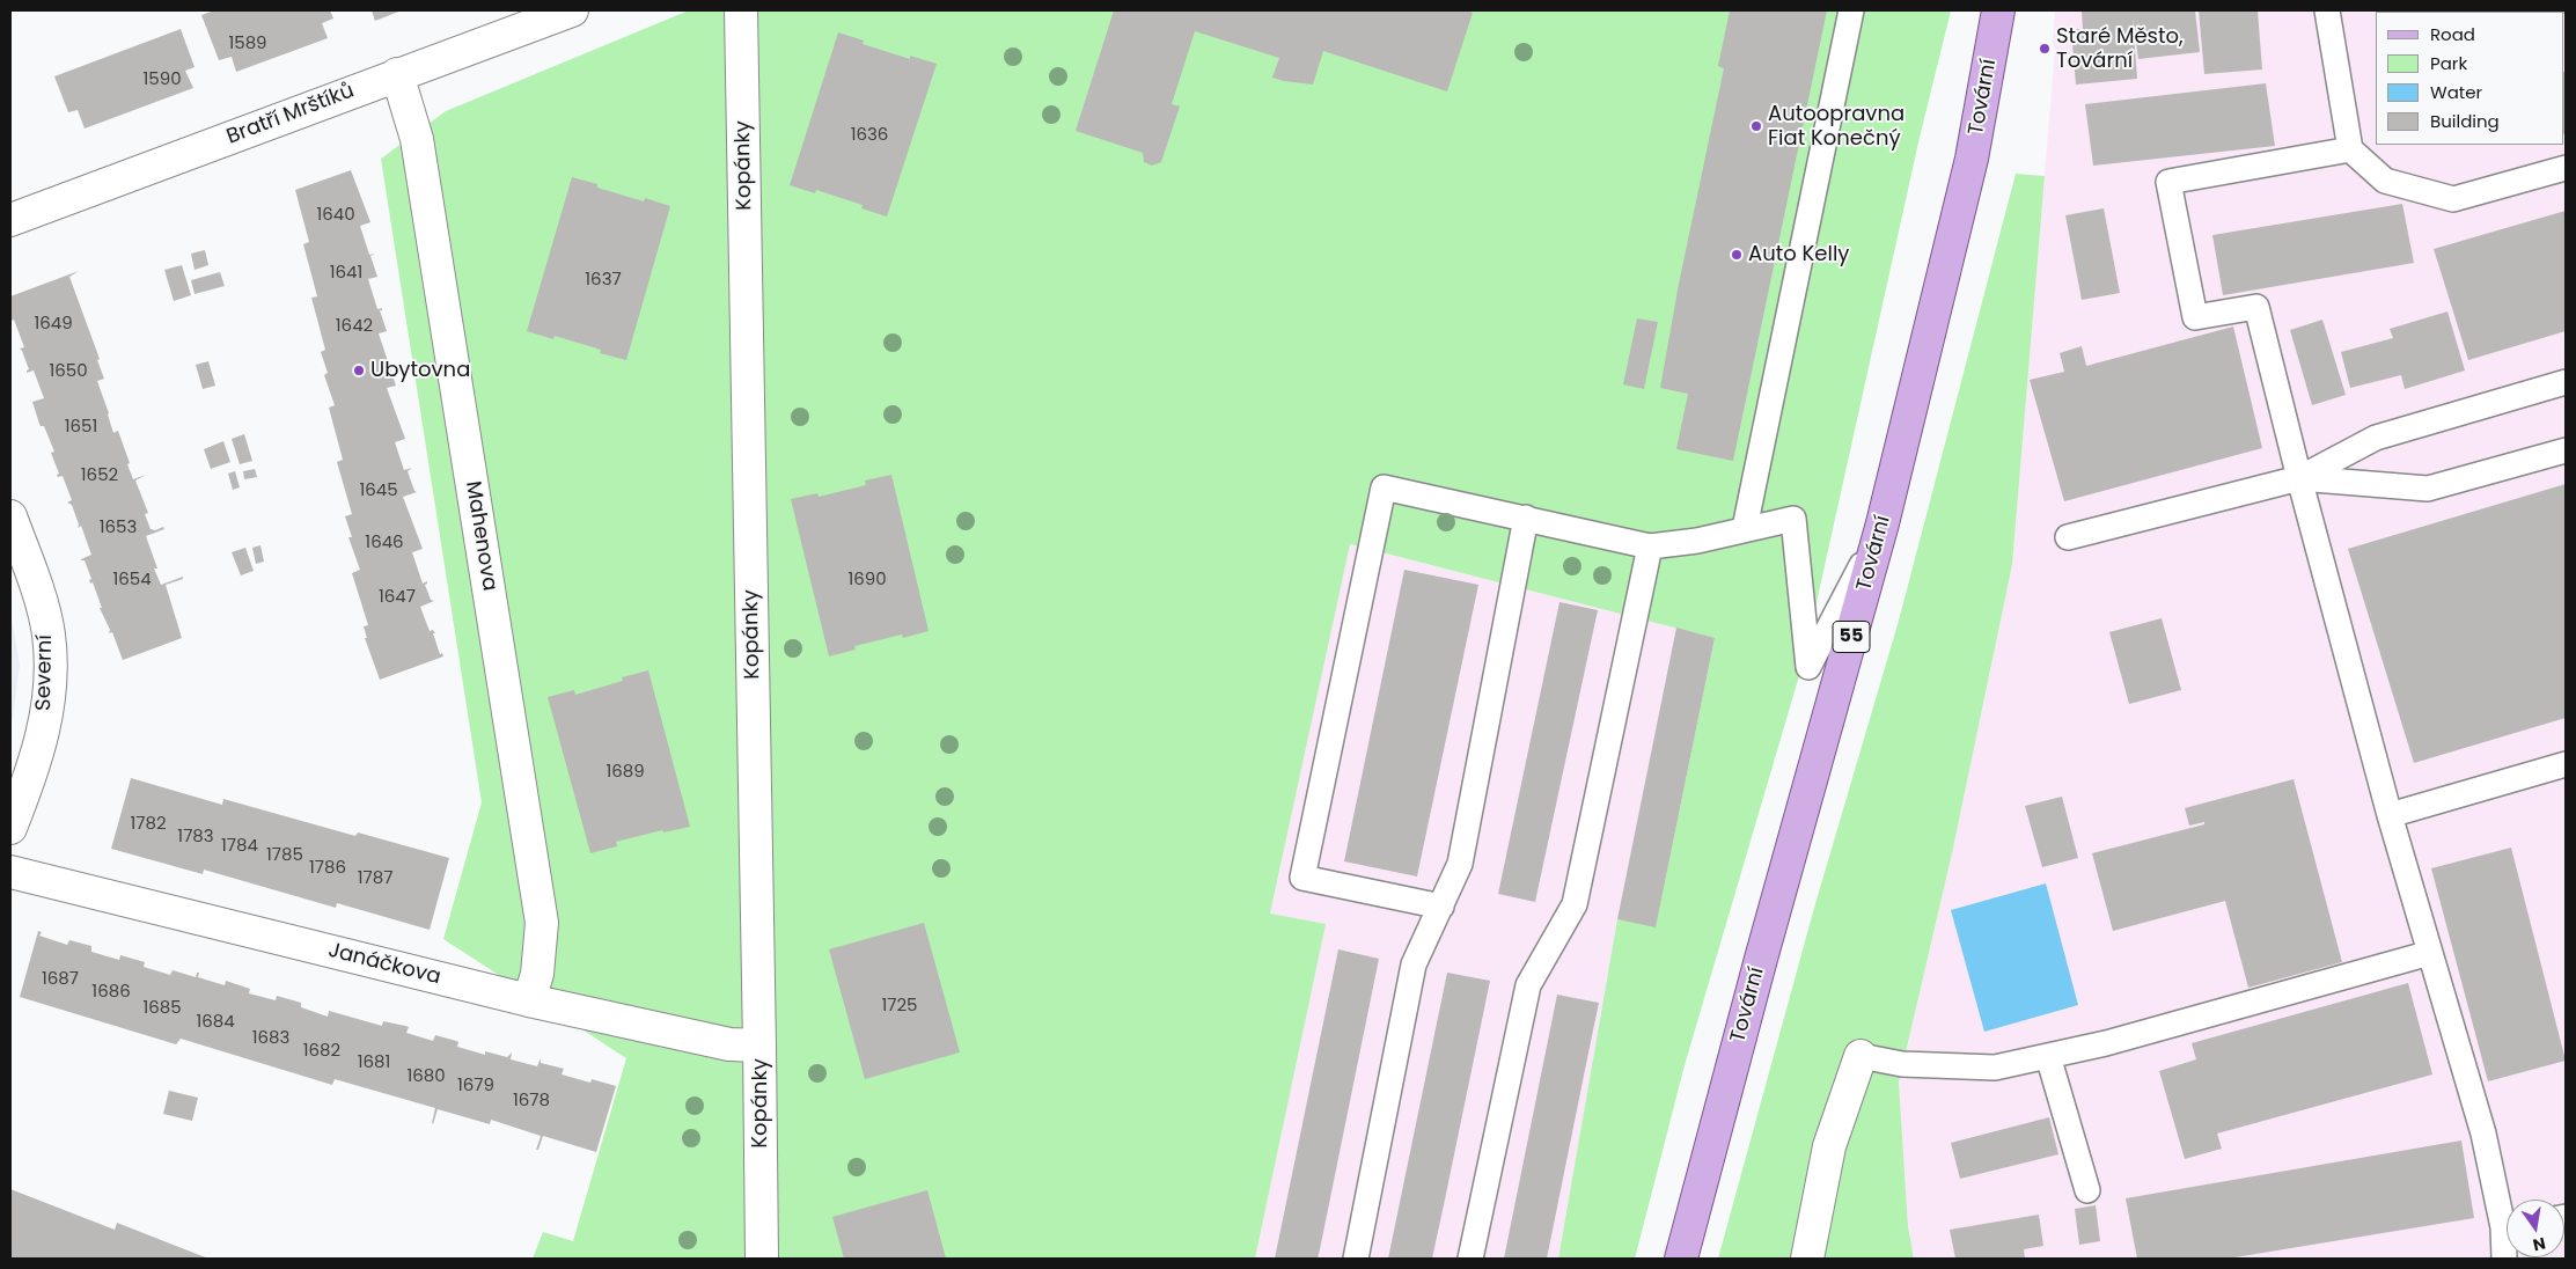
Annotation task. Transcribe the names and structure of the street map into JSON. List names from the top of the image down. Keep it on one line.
{"streets":{"main road":["Tovární","55"],"street":["Bratří Mrštíků","Kopánky","Mahenova","Severní","Janáčkova"]},"crossings":[["Bratří Mrštíků","Mahenova"],["Kopánky","Janáčkova"],["Mahenova","Janáčkova"]],"places":["Staré Město, Tovární","Autoopravna Fiat Konečný","Auto Kelly","Ubytovna"],"house_numbers":["1589","1590","1636","1640","1641","1637","1649","1642","1650","1651","1652","1645","1653","1646","1654","1690","1647","1689","1782","1783","1784","1785","1786","1787","1687","1686","1725","1685","1684","1683","1682","1681","1680","1679","1678"],"legend":["Road","Park","Water","Building"],"north":"bottom"}
